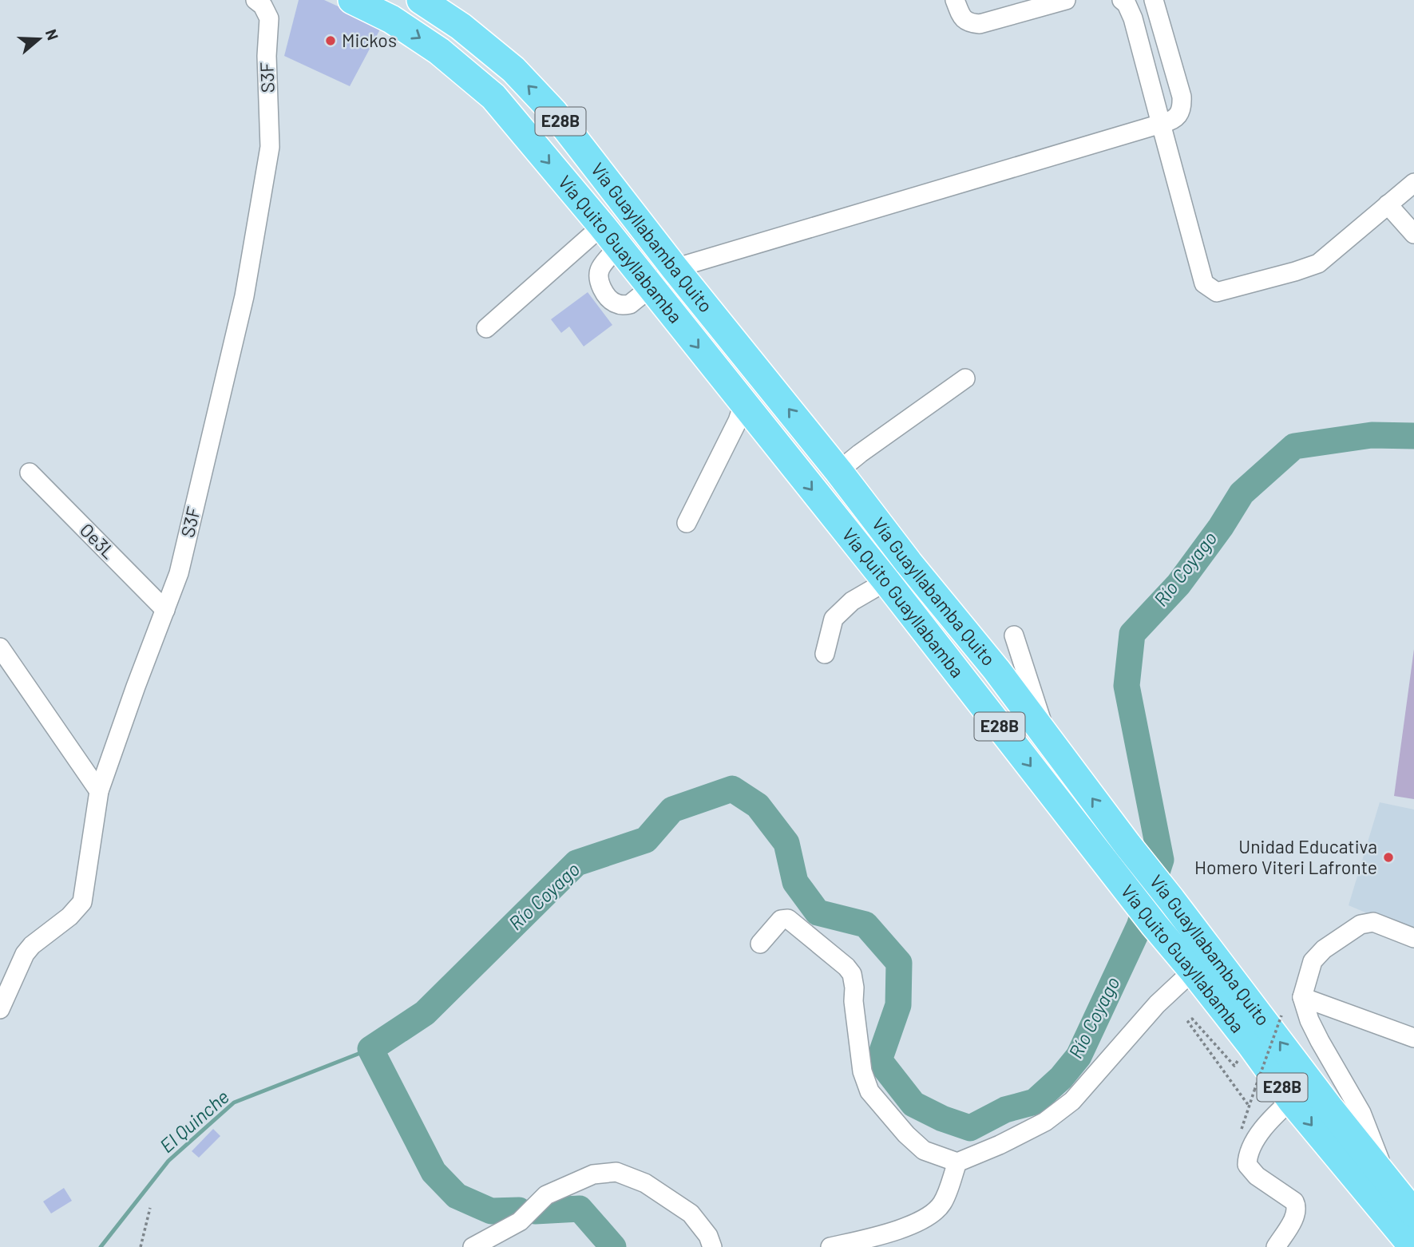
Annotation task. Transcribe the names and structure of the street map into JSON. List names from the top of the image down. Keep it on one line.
{"streets":{"highway":["E28B","Vía Guayllabamba Quito","Vía Quito Guayllabamba"],"street":["S3F","Oe3L"]},"crossings":[["S3F","Oe3L"]],"one_way":["Vía Guayllabamba Quito","Vía Quito Guayllabamba"],"water":["Río Coyago","El Quinche"],"places":["Mickos","Unidad Educativa Homero Viteri Lafronte"],"north":"right"}
